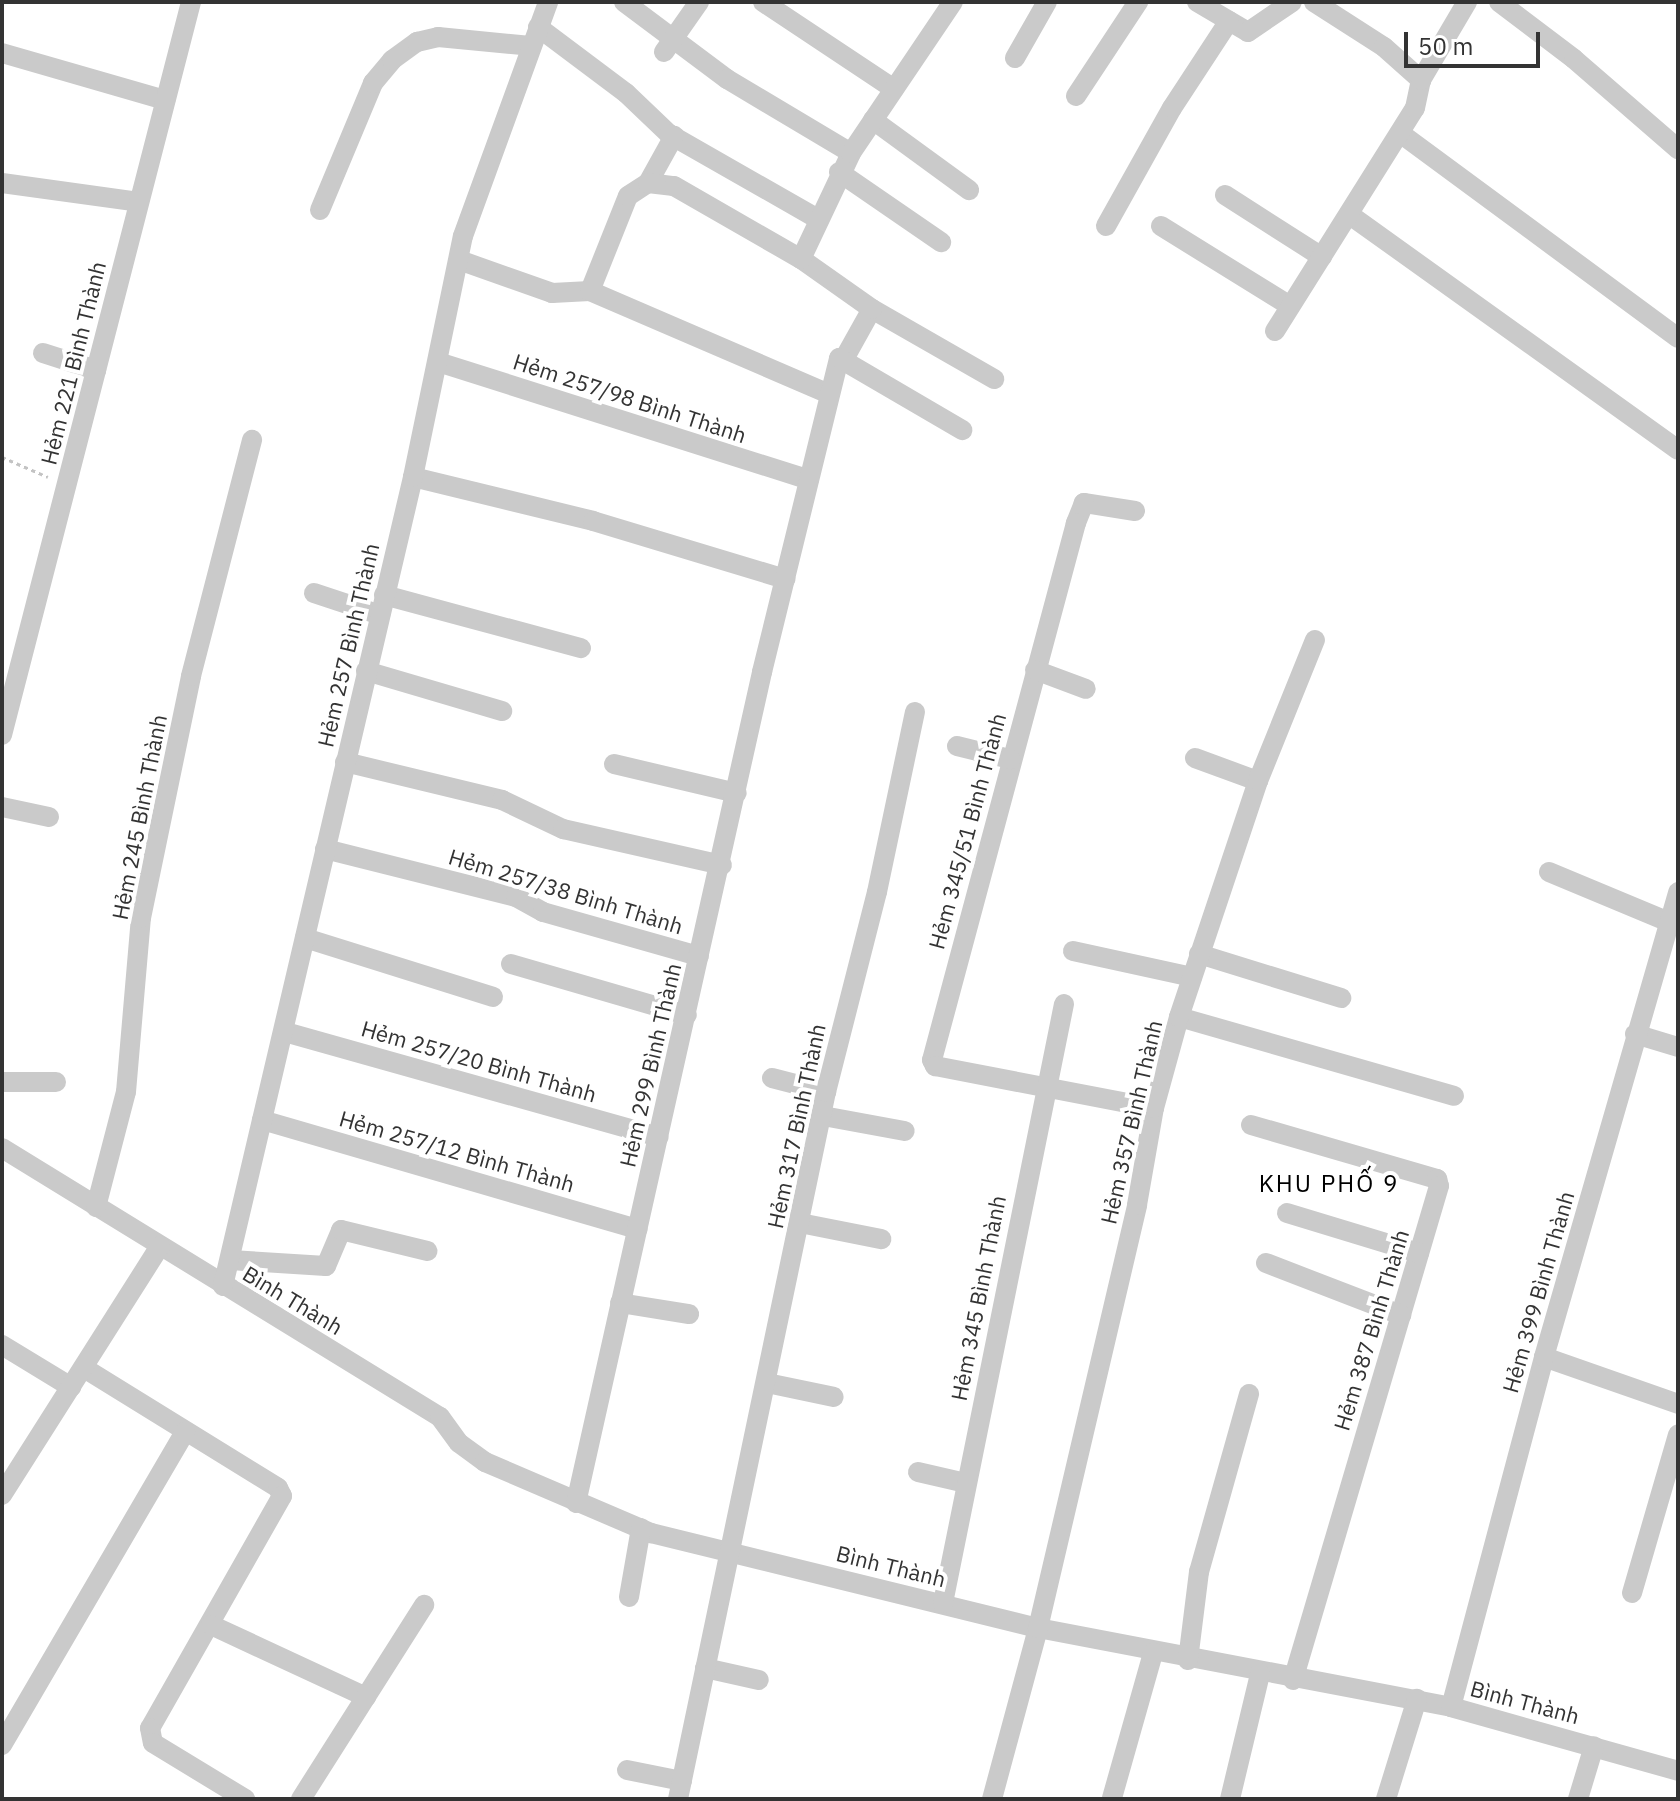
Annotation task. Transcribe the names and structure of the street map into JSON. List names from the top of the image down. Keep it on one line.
{"streets":{"street":["Hẻm 221 Bình Thành","Hẻm 257/98 Bình Thành","Hẻm 257 Bình Thành","Hẻm 245 Bình Thành","Hẻm 345/51 Bình Thành","Hẻm 257/38 Bình Thành","Hẻm 257/20 Bình Thành","Hẻm 299 Bình Thành","Hẻm 357 Bình Thành","Hẻm 317 Bình Thành","Hẻm 257/12 Bình Thành","Hẻm 399 Bình Thành","Hẻm 345 Bình Thành","Bình Thành","Hẻm 387 Bình Thành"]},"crossings":[["Hẻm 257/98 Bình Thành","Hẻm 257 Bình Thành"],["Hẻm 257/98 Bình Thành","Hẻm 299 Bình Thành"],["Hẻm 257 Bình Thành","Hẻm 257/38 Bình Thành"],["Hẻm 257 Bình Thành","Hẻm 257/20 Bình Thành"],["Hẻm 257 Bình Thành","Hẻm 257/12 Bình Thành"],["Hẻm 257 Bình Thành","Bình Thành"],["Hẻm 245 Bình Thành","Bình Thành"],["Hẻm 345/51 Bình Thành","Hẻm 345 Bình Thành"],["Hẻm 257/38 Bình Thành","Hẻm 299 Bình Thành"],["Hẻm 257/20 Bình Thành","Hẻm 299 Bình Thành"],["Hẻm 299 Bình Thành","Hẻm 257/12 Bình Thành"],["Hẻm 299 Bình Thành","Bình Thành"],["Hẻm 357 Bình Thành","Bình Thành"],["Hẻm 317 Bình Thành","Bình Thành"],["Hẻm 399 Bình Thành","Bình Thành"],["Hẻm 345 Bình Thành","Bình Thành"],["Bình Thành","Hẻm 387 Bình Thành"]],"districts":["KHU PHỐ 9"],"scale_bar":"50 m"}
